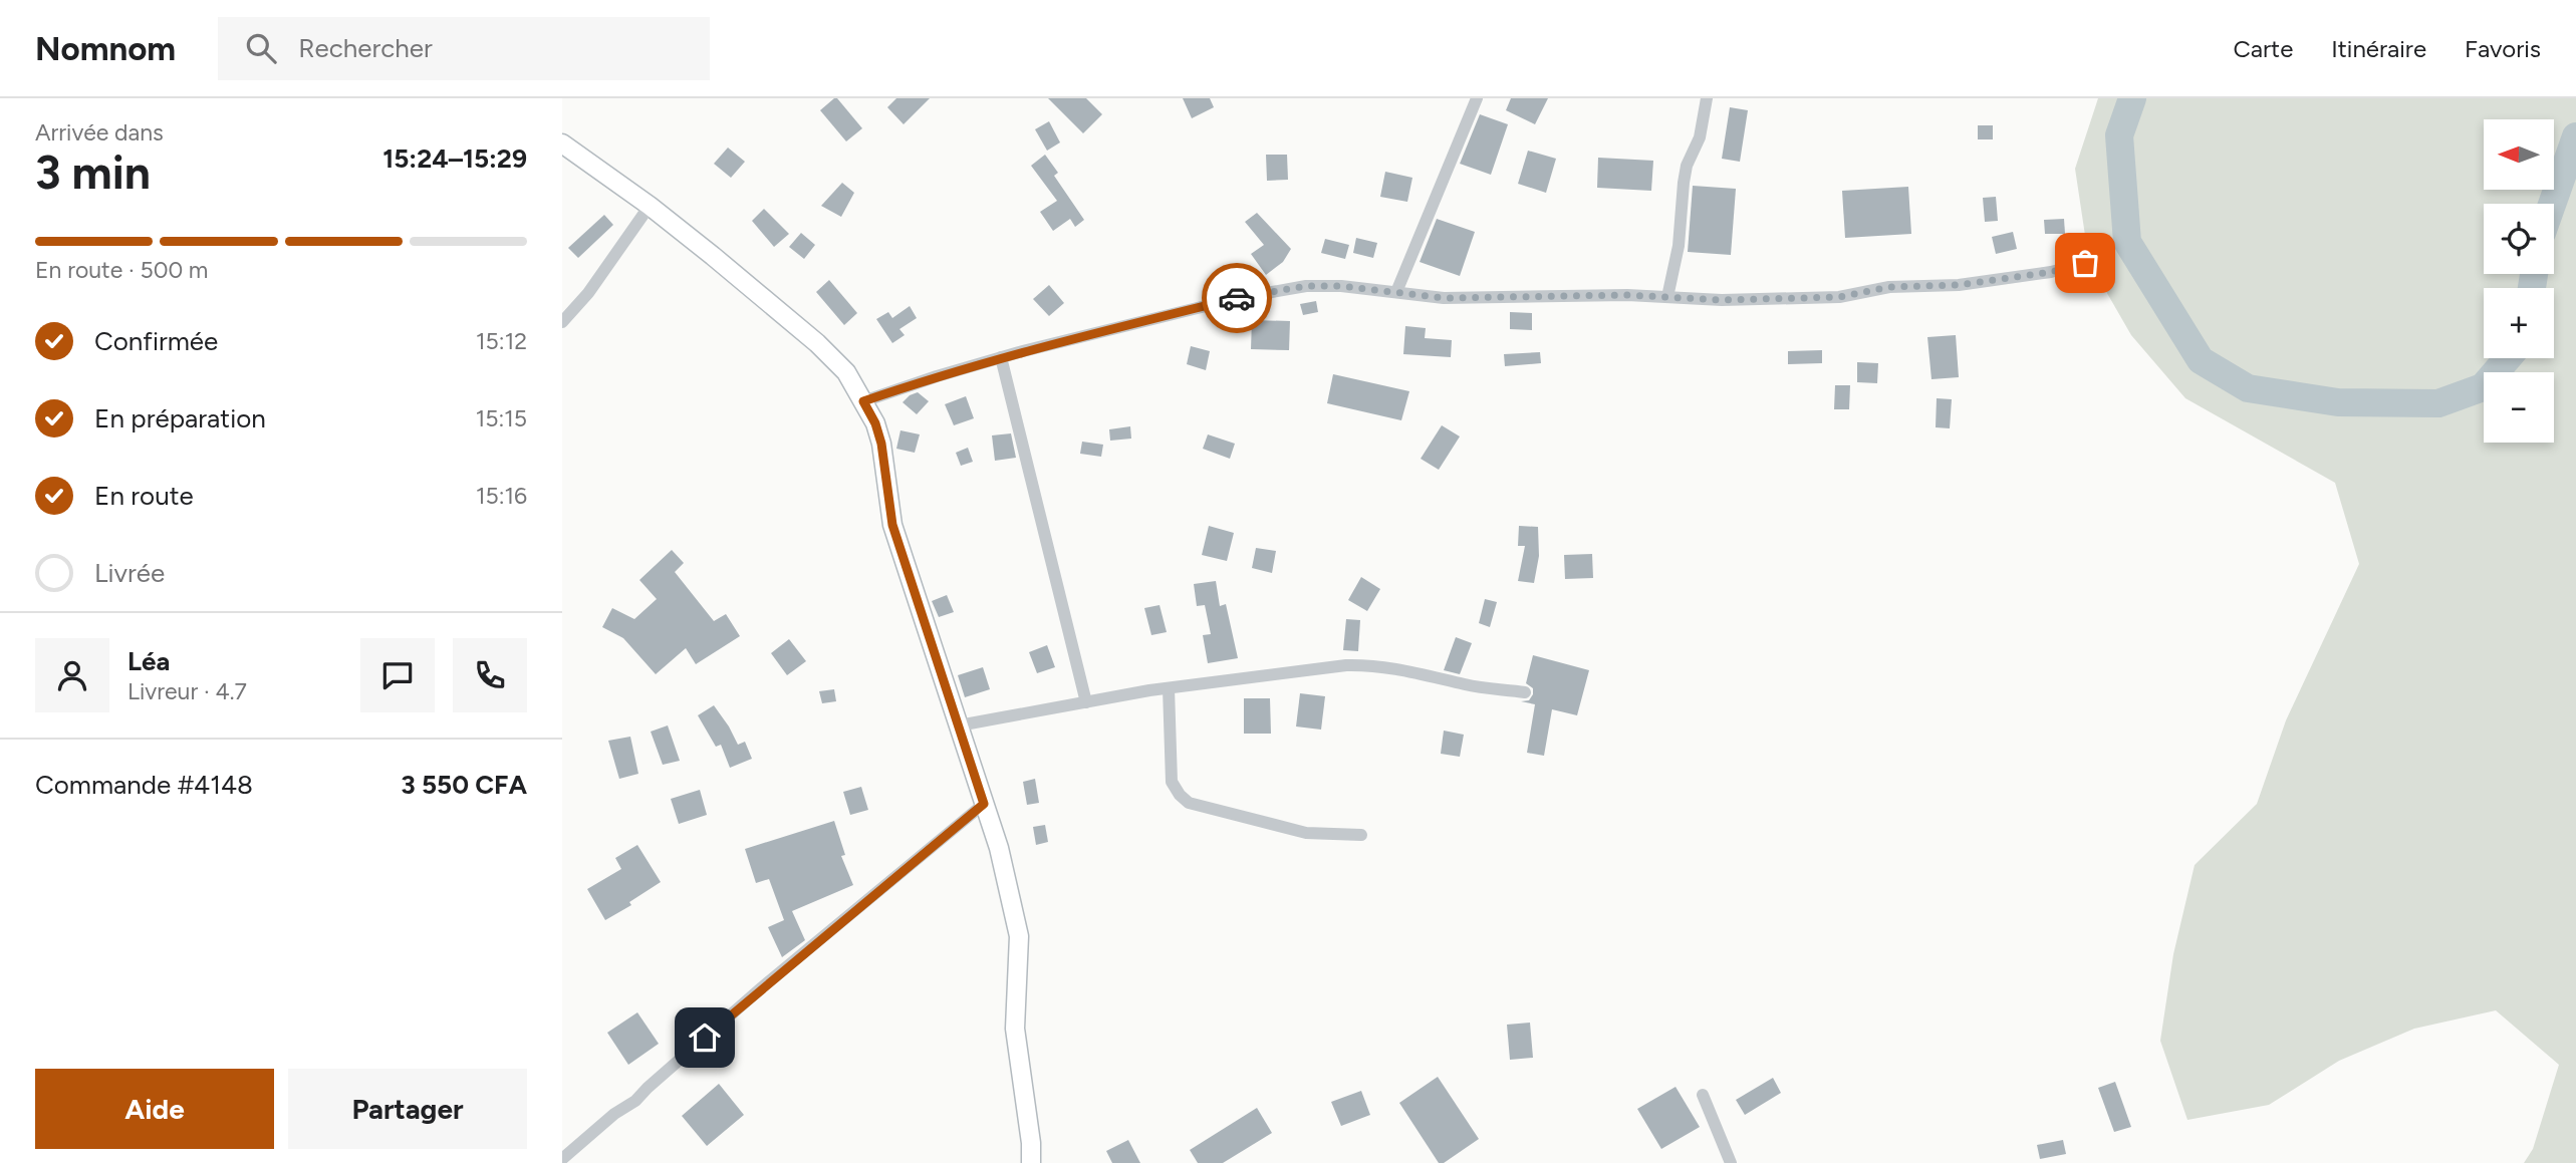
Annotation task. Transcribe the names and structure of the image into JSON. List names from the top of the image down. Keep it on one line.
{"north":"left","page":{"header":"Nomnom","search":"Rechercher","nav":["Carte","Itinéraire","Favoris"],"heading":["3 min","Arrivée dans","15:24–15:29"],"panel":["Léa","Livreur · 4.7","Commande #4148","3 550 CFA"],"map_buttons":["+","−"],"bar":"En route · 500 m","list":[["Confirmée","15:12"],["En préparation","15:15"],["En route","15:16"],"Livrée"],"buttons":["Aide","Partager"]}}
